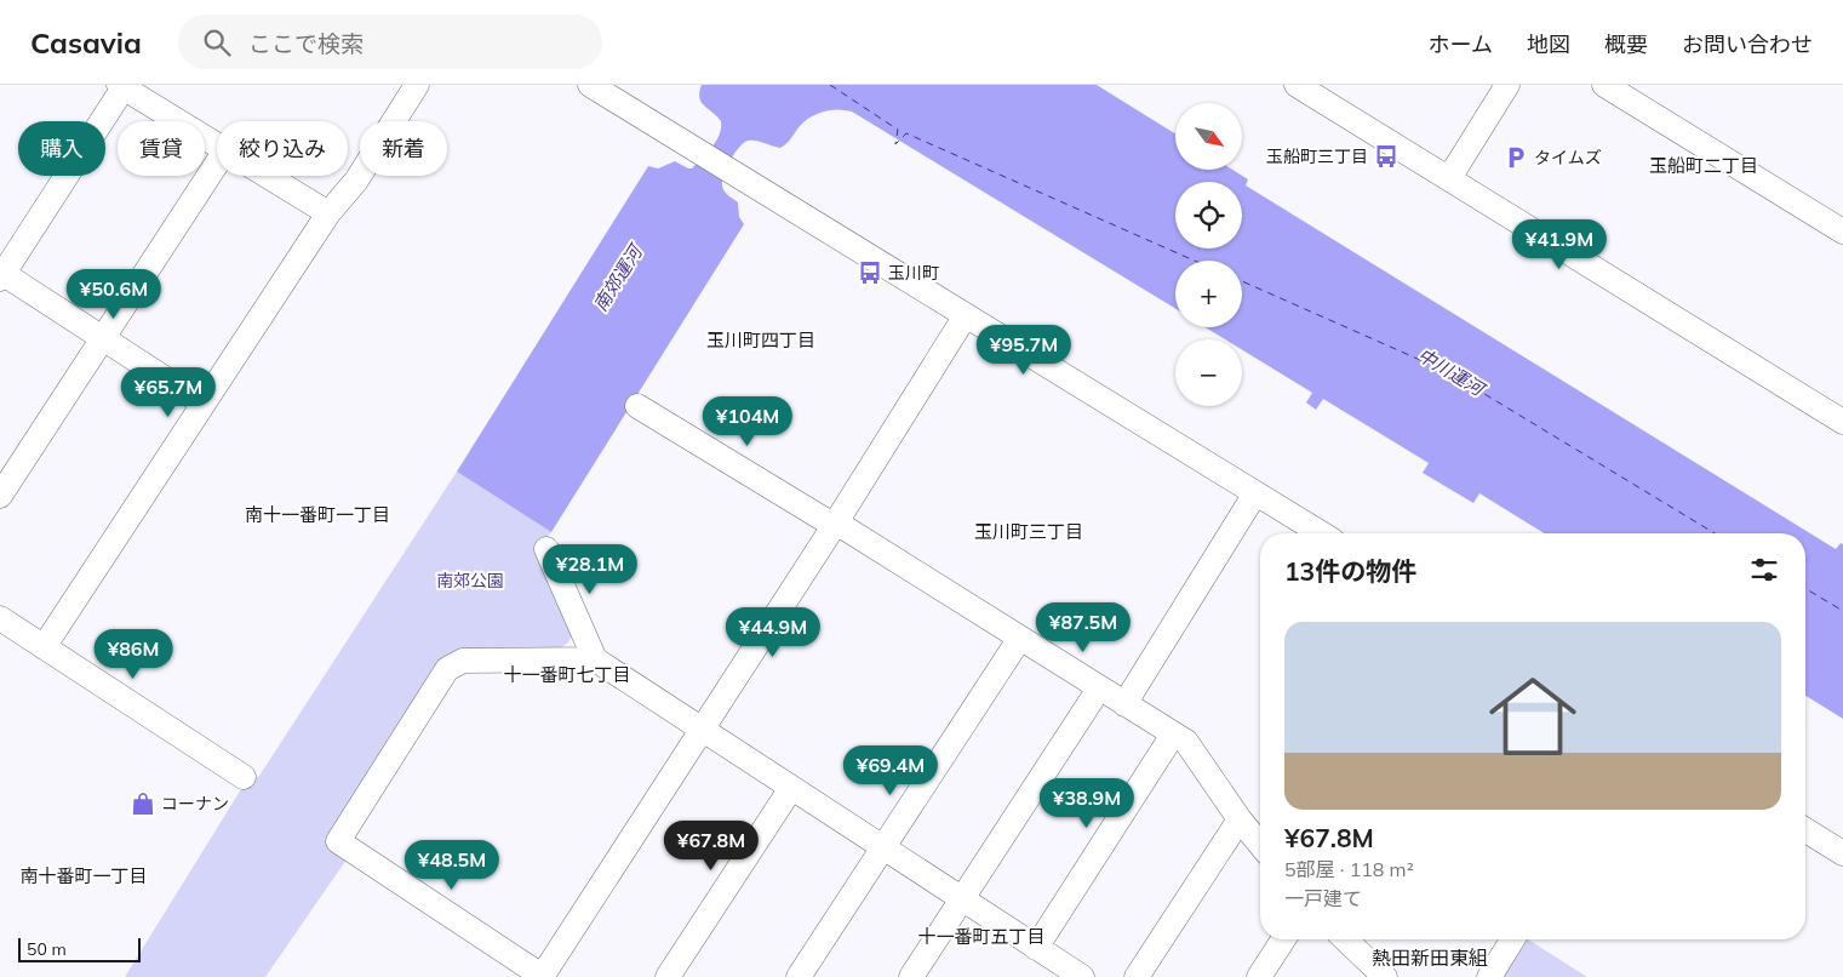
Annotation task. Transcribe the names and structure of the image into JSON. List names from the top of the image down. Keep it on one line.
{"districts":["玉船町二丁目","玉川町四丁目","南十一番町一丁目","玉川町三丁目","十一番町七丁目","南十番町一丁目","十一番町五丁目","熱田新田東組"],"water":["南郊運河","中川運河"],"parks":["南郊公園"],"places":{"bus stop":["玉船町三丁目","玉川町"],"parking":["タイムズ"],"shop":["コーナン"]},"scale_bar":"50 m","north":"bottom right","page":{"header":"Casavia","search":"ここで検索","nav":["ホーム","地図","概要","お問い合わせ"],"map_buttons":["+","−"],"chip":["購入","賃貸","絞り込み","新着"],"price":["¥41.9M","¥50.6M","¥95.7M","¥65.7M","¥104M","¥28.1M","¥87.5M","¥44.9M","¥86M","¥69.4M","¥38.9M","¥67.8M","¥48.5M"],"heading":"13件の物件","list":[{"name":"¥67.8M","note":"5部屋 · 118 m² · 一戸建て"}],"scale":"50 m"}}
